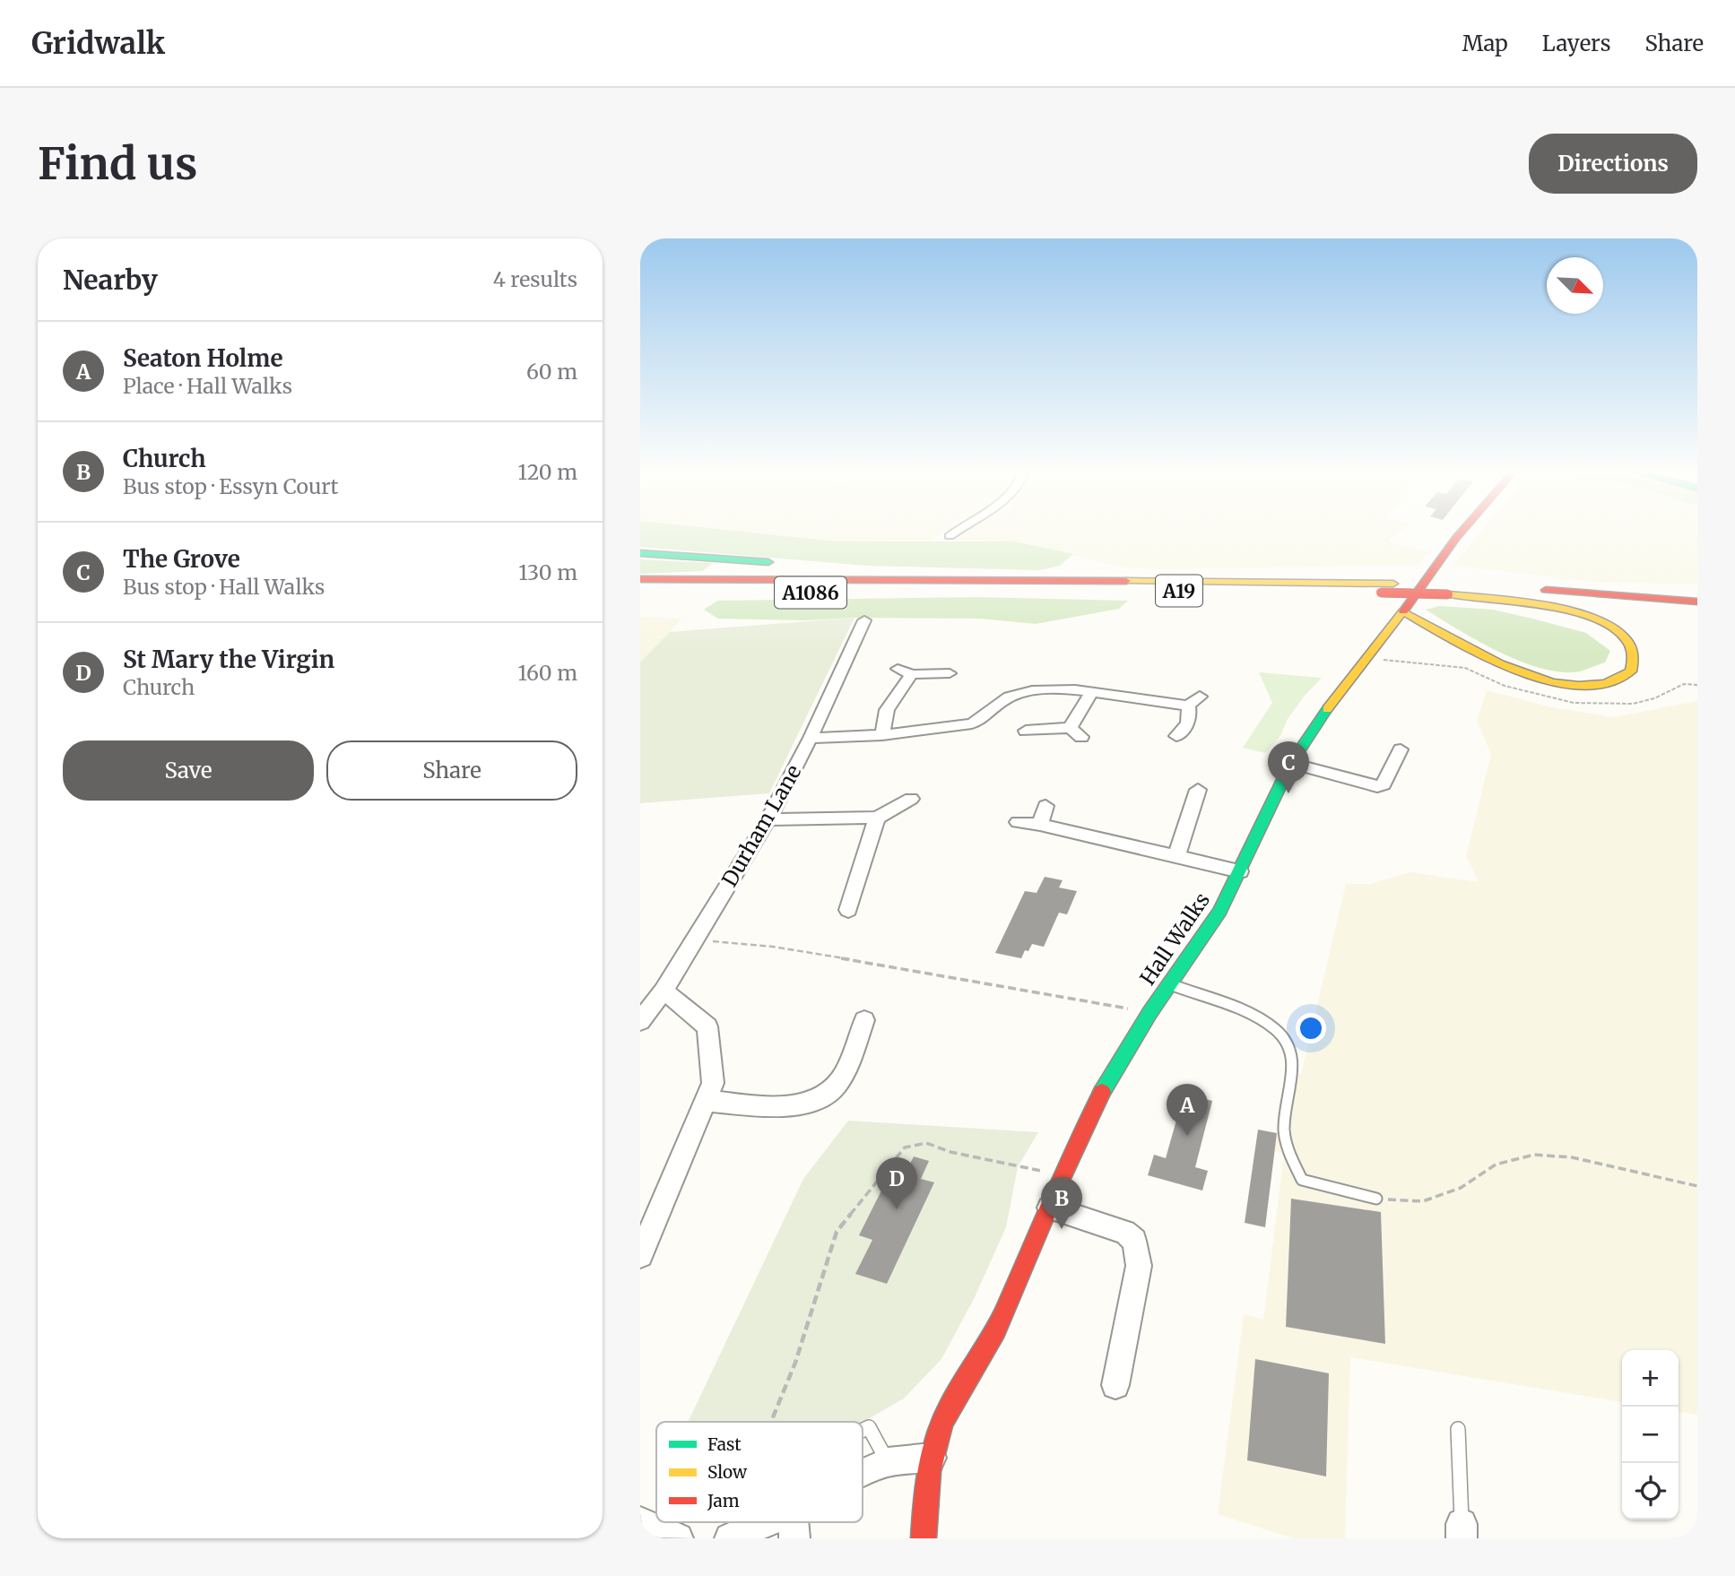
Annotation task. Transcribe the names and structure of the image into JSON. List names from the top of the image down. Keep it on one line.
{"streets":{"main road":["A19","A1086","Hall Walks"],"street":["Durham Lane"]},"crossings":[["A19","A1086"]],"legend":["Fast","Slow","Jam"],"north":"bottom right","page":{"header":"Gridwalk","nav":["Map","Layers","Share"],"buttons":["Directions",["Save","Share"]],"title":"Find us","heading":["Nearby","4 results"],"list":[{"mark":"A","name":"Seaton Holme","note":"Place · Hall Walks","value":"60 m"},{"mark":"B","name":"Church","note":"Bus stop · Essyn Court","value":"120 m"},{"mark":"C","name":"The Grove","note":"Bus stop · Hall Walks","value":"130 m"},{"mark":"D","name":"St Mary the Virgin","note":"Church","value":"160 m"}],"pins":["C","A","D","B"],"map_buttons":["+","−"]}}
